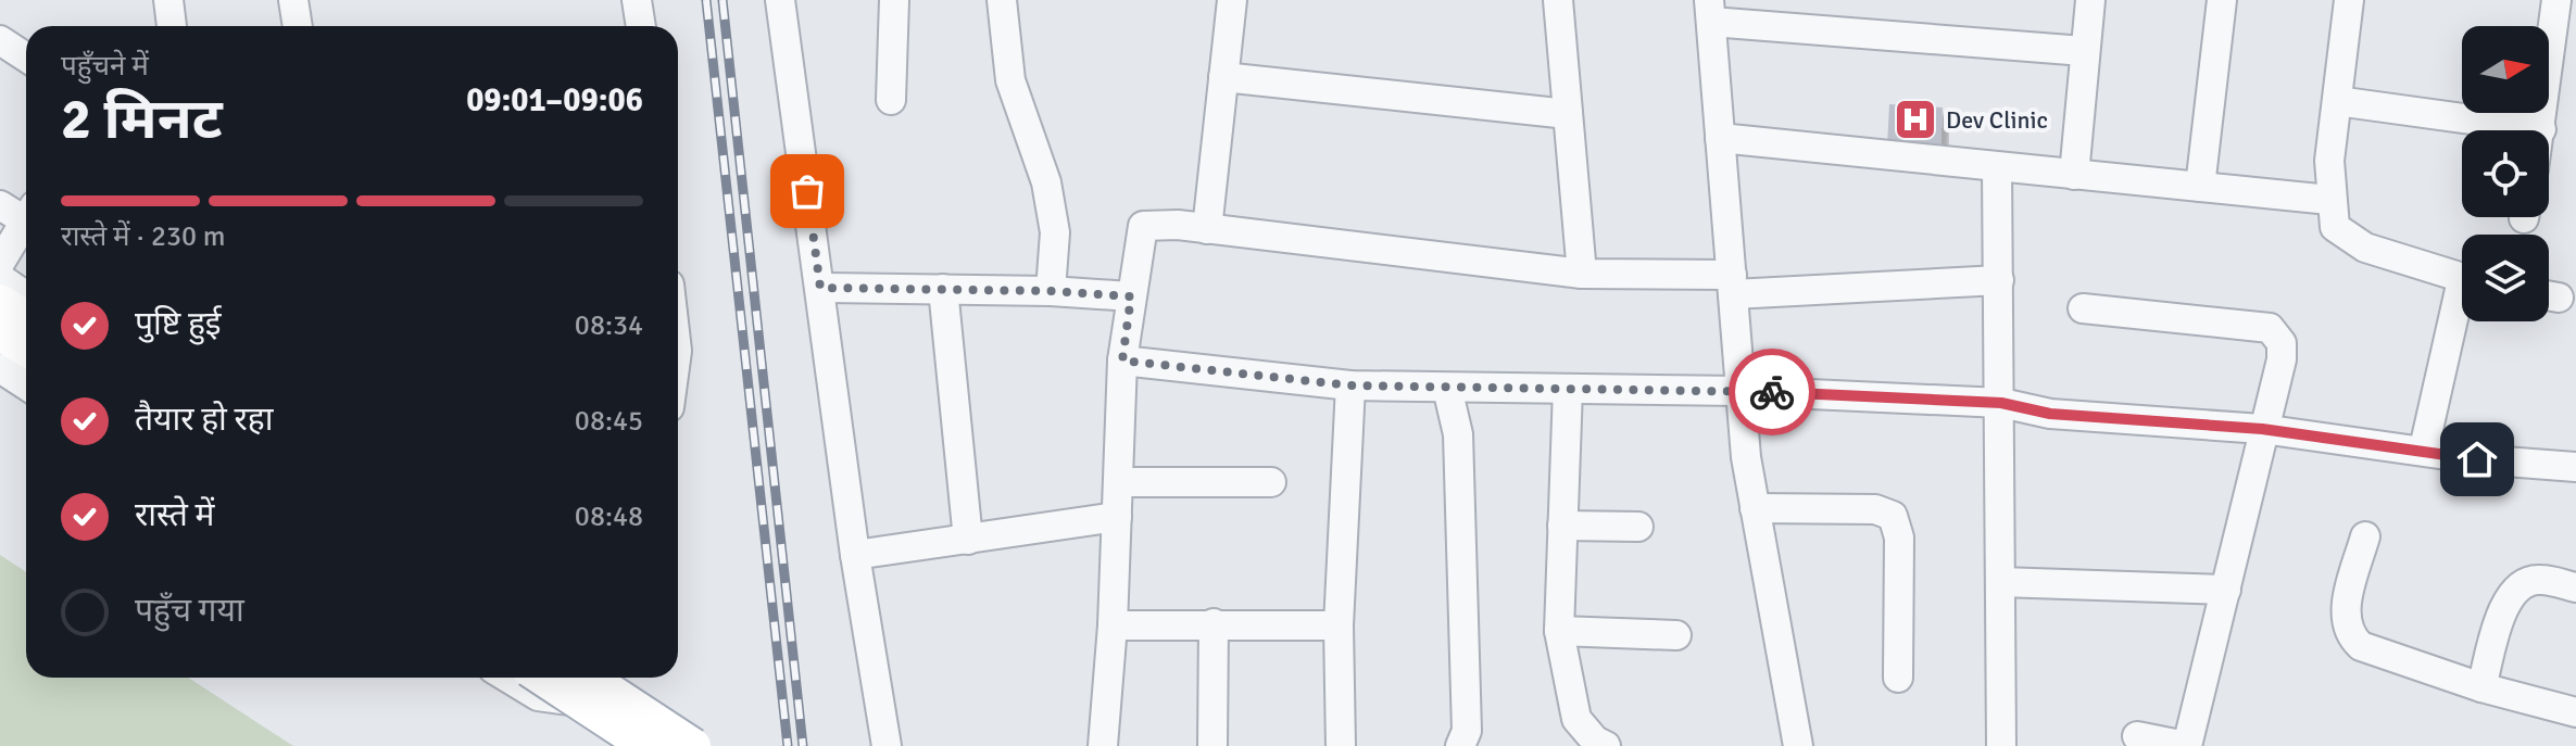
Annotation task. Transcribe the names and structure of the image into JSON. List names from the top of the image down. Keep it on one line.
{"places":{"hospital":["Dev Clinic"]},"north":"right","page":{"heading":["2 मिनट","पहुँचने में","09:01–09:06"],"bar":"रास्ते में · 230 m","list":[["पुष्टि हुई","08:34"],["तैयार हो रहा","08:45"],["रास्ते में","08:48"],"पहुँच गया"]}}
